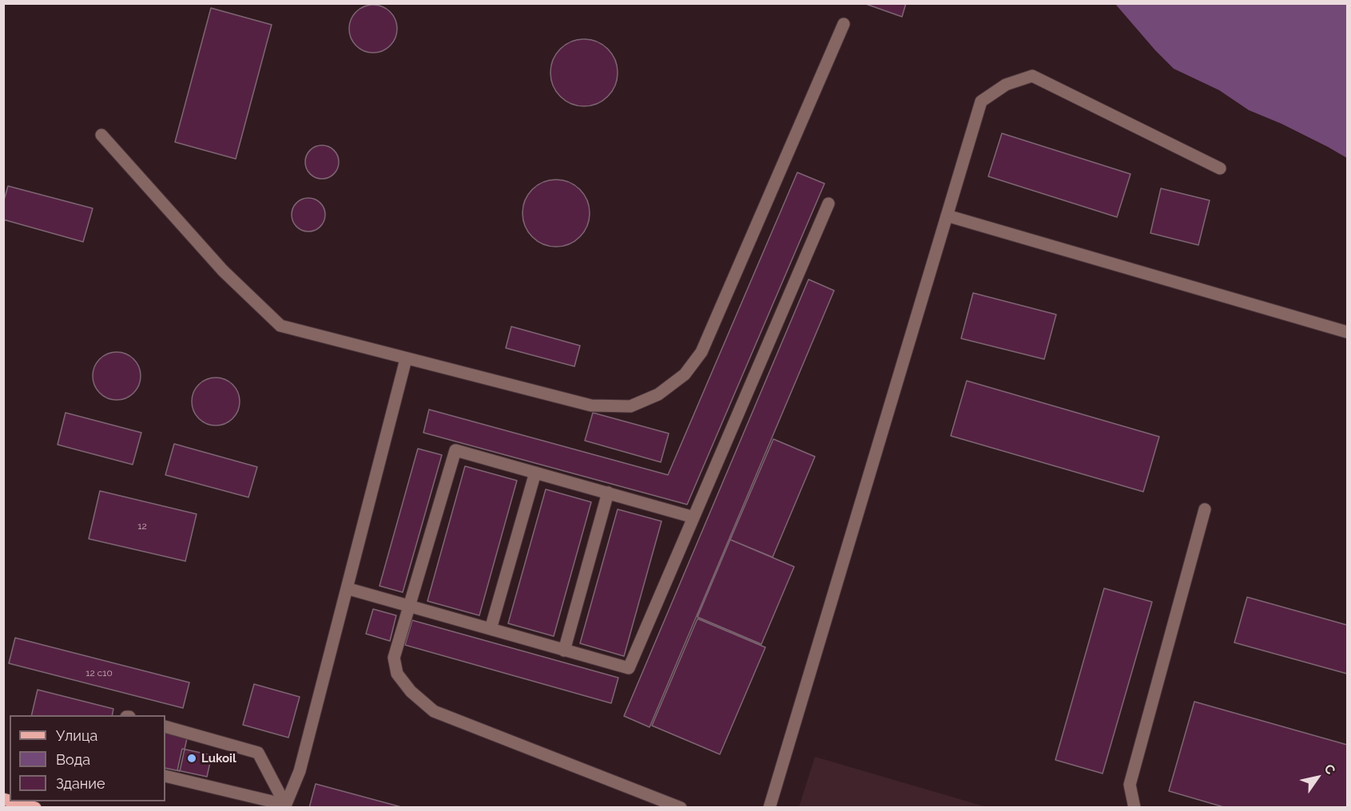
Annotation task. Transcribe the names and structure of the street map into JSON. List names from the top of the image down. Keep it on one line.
{"places":["Lukoil"],"house_numbers":["12","12 с10"],"legend":["Улица","Вода","Здание"],"north":"top right"}
